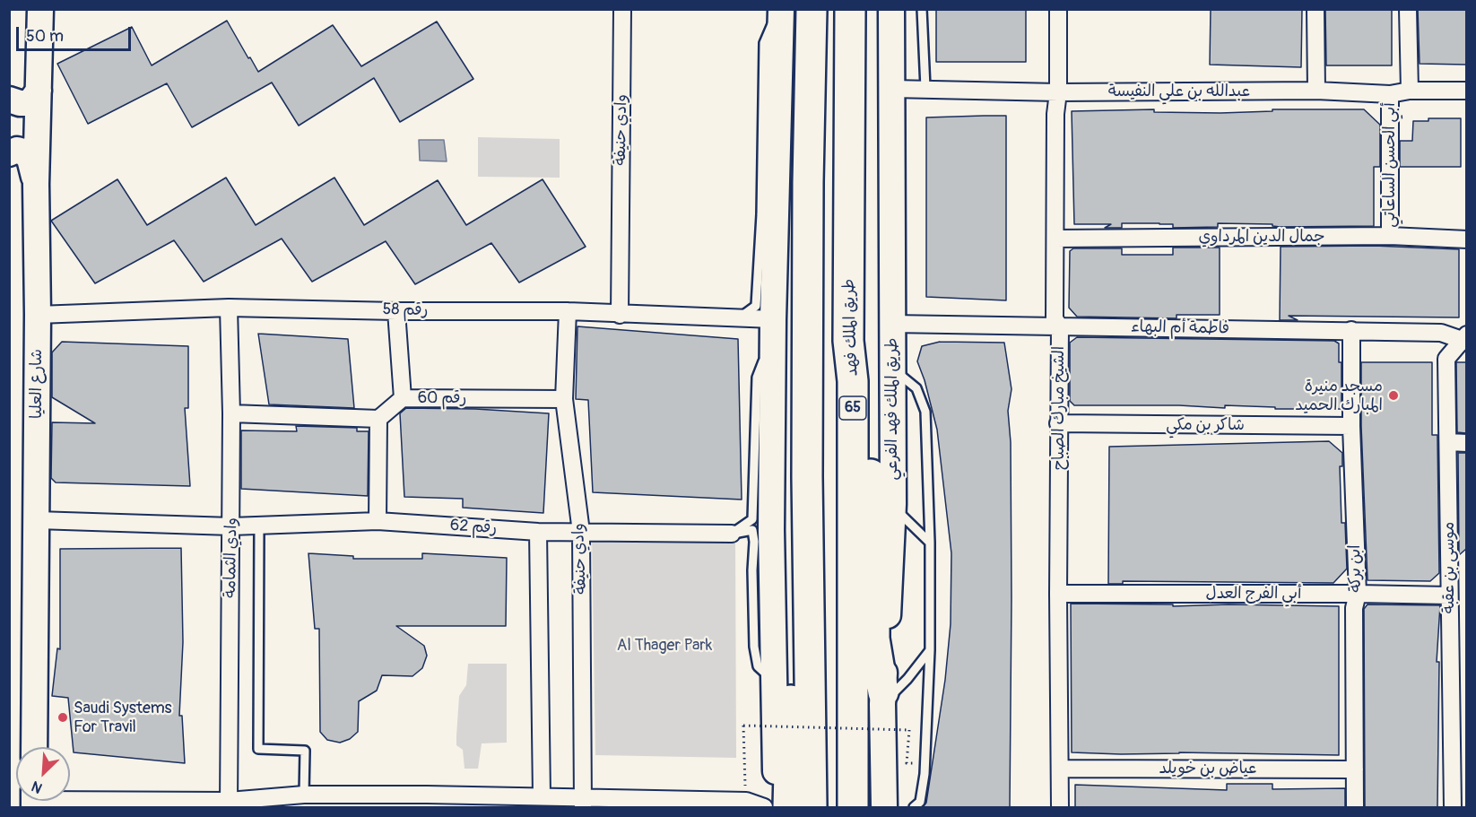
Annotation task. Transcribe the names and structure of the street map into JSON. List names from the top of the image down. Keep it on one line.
{"streets":{"highway":["طريق الملك فهد","65"],"main road":["شارع العليا","طريق الملك فهد الفرعي"],"street":["عبدالله بن علي النفيسة","وادي حنيفة","أبي الحسن الساعاتي","جمال الدين المرداوي","رقم 58","فاطمة أم البهاء","رقم 60","الشيخ مبارك الصباح","شاكر بن مكي","رقم 62","وادي الثمامة","موسى بن عقبة","ابن بركة","أبي الفرج العدل","عياض بن خويلد"]},"crossings":[["عبدالله بن علي النفيسة","أبي الحسن الساعاتي"],["عبدالله بن علي النفيسة","الشيخ مبارك الصباح"],["عبدالله بن علي النفيسة","طريق الملك فهد الفرعي"],["وادي حنيفة","رقم 58"],["وادي حنيفة","رقم 60"],["وادي حنيفة","رقم 62"],["أبي الحسن الساعاتي","جمال الدين المرداوي"],["جمال الدين المرداوي","الشيخ مبارك الصباح"],["رقم 58","شارع العليا"],["رقم 58","وادي الثمامة"],["فاطمة أم البهاء","الشيخ مبارك الصباح"],["فاطمة أم البهاء","طريق الملك فهد الفرعي"],["فاطمة أم البهاء","موسى بن عقبة"],["فاطمة أم البهاء","ابن بركة"],["شارع العليا","رقم 62"],["الشيخ مبارك الصباح","شاكر بن مكي"],["الشيخ مبارك الصباح","أبي الفرج العدل"],["الشيخ مبارك الصباح","عياض بن خويلد"],["شاكر بن مكي","ابن بركة"],["رقم 62","وادي الثمامة"],["موسى بن عقبة","أبي الفرج العدل"],["ابن بركة","أبي الفرج العدل"],["ابن بركة","عياض بن خويلد"]],"parks":["Al Thager Park"],"places":["مسجد منيرة المبارك الحميد","Saudi Systems For Travil"],"scale_bar":"50 m","north":"bottom left"}
